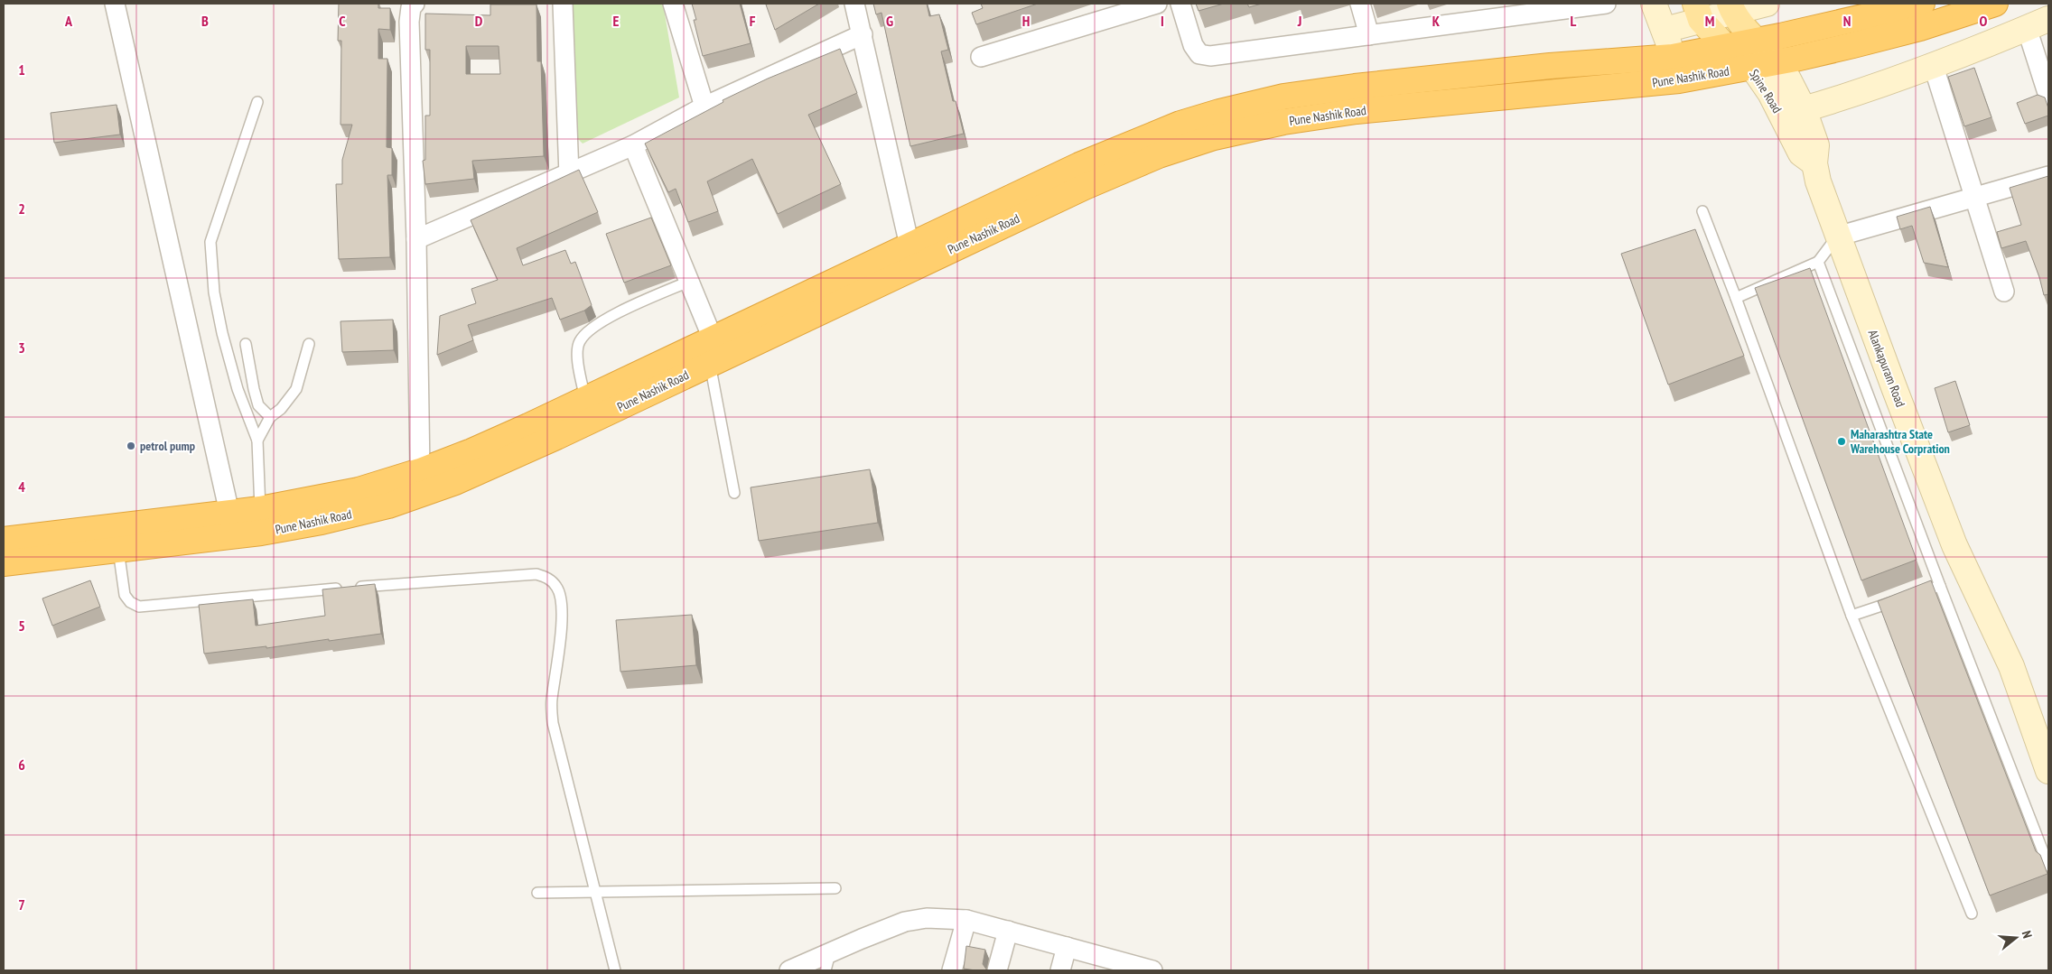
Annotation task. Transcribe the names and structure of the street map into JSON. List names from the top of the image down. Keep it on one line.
{"streets":{"highway":["Pune Nashik Road"],"main road":["Spine Road"],"street":["Alankapuram Road"]},"crossings":[["Pune Nashik Road","Spine Road"],["Pune Nashik Road","Alankapuram Road"],["Spine Road","Alankapuram Road"]],"places":["Maharashtra State Warehouse Corpration","petrol pump"],"north":"right","grid":{"columns":["A","B","C","D","E","F","G","H","I","J","K","L","M","N","O"],"rows":["1","2","3","4","5","6","7"]}}
